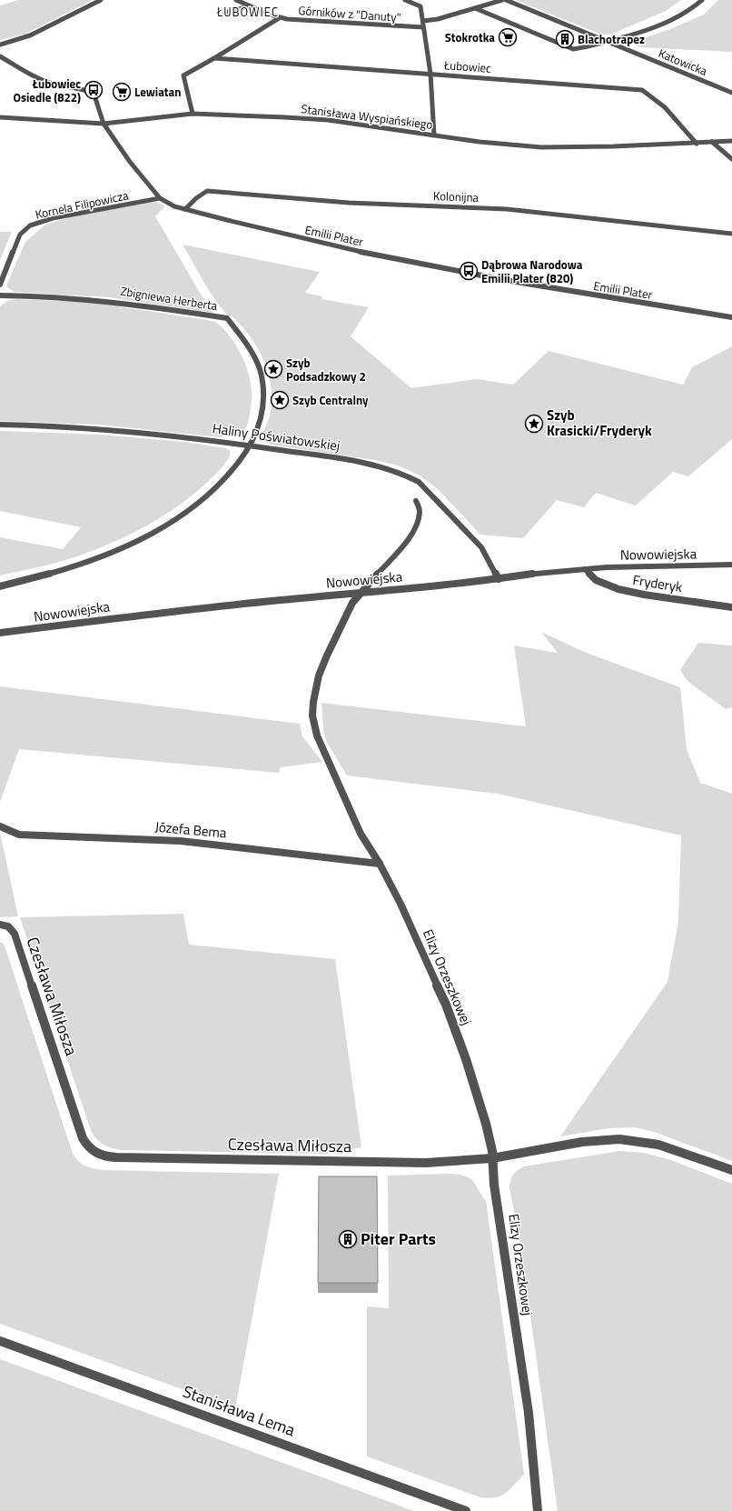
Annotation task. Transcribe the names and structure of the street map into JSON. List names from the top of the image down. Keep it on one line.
{"streets":{"street":["Górników z \"Danuty\"","Katowicka","Łubowiec","Stanisława Wyspiańskiego","Kolonijna","Kornela Filipowicza","Emilii Plater","Zbigniewa Herberta","Haliny Poświatowskiej","Nowowiejska","Fryderyk","Józefa Bema","Elizy Orzeszkowej","Czesława Miłosza","Stanisława Lema"]},"crossings":[["Łubowiec","Stanisława Wyspiańskiego"],["Stanisława Wyspiańskiego","Emilii Plater"],["Kolonijna","Emilii Plater"],["Kornela Filipowicza","Emilii Plater"],["Zbigniewa Herberta","Haliny Poświatowskiej"],["Haliny Poświatowskiej","Nowowiejska"],["Nowowiejska","Fryderyk"],["Nowowiejska","Elizy Orzeszkowej"],["Józefa Bema","Elizy Orzeszkowej"],["Elizy Orzeszkowej","Czesława Miłosza"]],"districts":["ŁUBOWIEC"],"places":{"supermarket":["Stokrotka","Lewiatan"],"building":["Blachotrapez","Piter Parts"],"bus stop":["Łubowiec Osiedle (822)","Dąbrowa Narodowa Emilii Plater (820)"],"place":["Szyb Podsadzkowy 2","Szyb Centralny","Szyb Krasicki/Fryderyk"]}}
